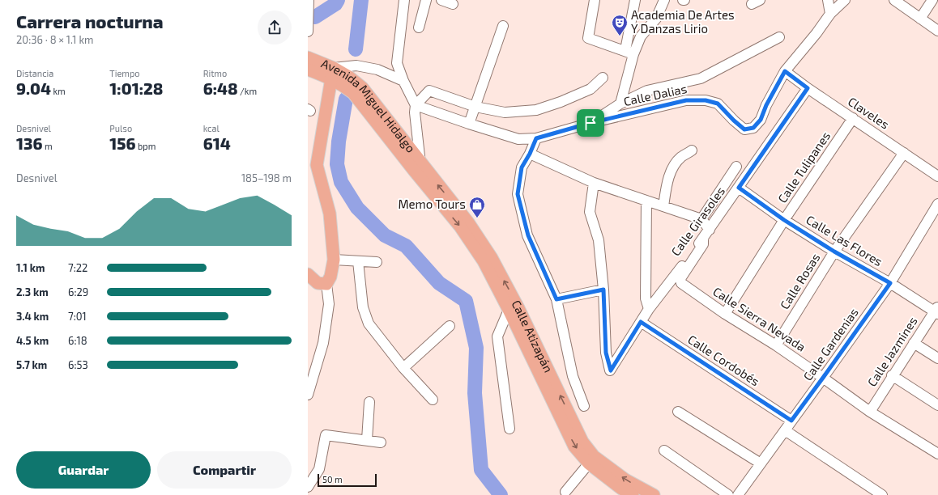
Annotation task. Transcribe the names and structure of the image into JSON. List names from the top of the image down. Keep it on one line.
{"streets":{"main road":["Avenida Miguel Hidalgo","Calle Atizapán"],"street":["Calle Dalias","Claveles","Calle Tulipanes","Calle Girasoles","Calle Las Flores","Calle Rosas","Calle Sierra Nevada","Calle Gardenias","Calle Jazmines","Calle Cordobés"]},"crossings":[["Calle Dalias","Claveles"],["Avenida Miguel Hidalgo","Calle Atizapán"],["Claveles","Calle Tulipanes"],["Claveles","Calle Girasoles"],["Claveles","Calle Rosas"],["Calle Tulipanes","Calle Las Flores"],["Calle Tulipanes","Calle Sierra Nevada"],["Calle Girasoles","Calle Las Flores"],["Calle Girasoles","Calle Sierra Nevada"],["Calle Girasoles","Calle Cordobés"],["Calle Las Flores","Calle Rosas"],["Calle Las Flores","Calle Gardenias"],["Calle Las Flores","Calle Jazmines"],["Calle Rosas","Calle Sierra Nevada"],["Calle Sierra Nevada","Calle Gardenias"],["Calle Sierra Nevada","Calle Jazmines"],["Calle Gardenias","Calle Cordobés"]],"places":{"theatre":["Academia De Artes Y Danzas Lirio"],"shop":["Memo Tours"]},"scale_bar":"50 m","page":{"heading":["Carrera nocturna","20:36 · 8 × 1.1 km"],"stats":[["Distancia","9.04 km"],["Tiempo","1:01:28"],["Ritmo","6:48 /km"],["Desnivel","136 m"],["Pulso","156 bpm"],["kcal","614"]],"chart":["Desnivel","185–198 m"],"list":[{"name":"1.1 km","note":"7:22"},{"name":"2.3 km","note":"6:29"},{"name":"3.4 km","note":"7:01"},{"name":"4.5 km","note":"6:18"},{"name":"5.7 km","note":"6:53"}],"buttons":["Guardar","Compartir"],"scale":"50 m"}}
